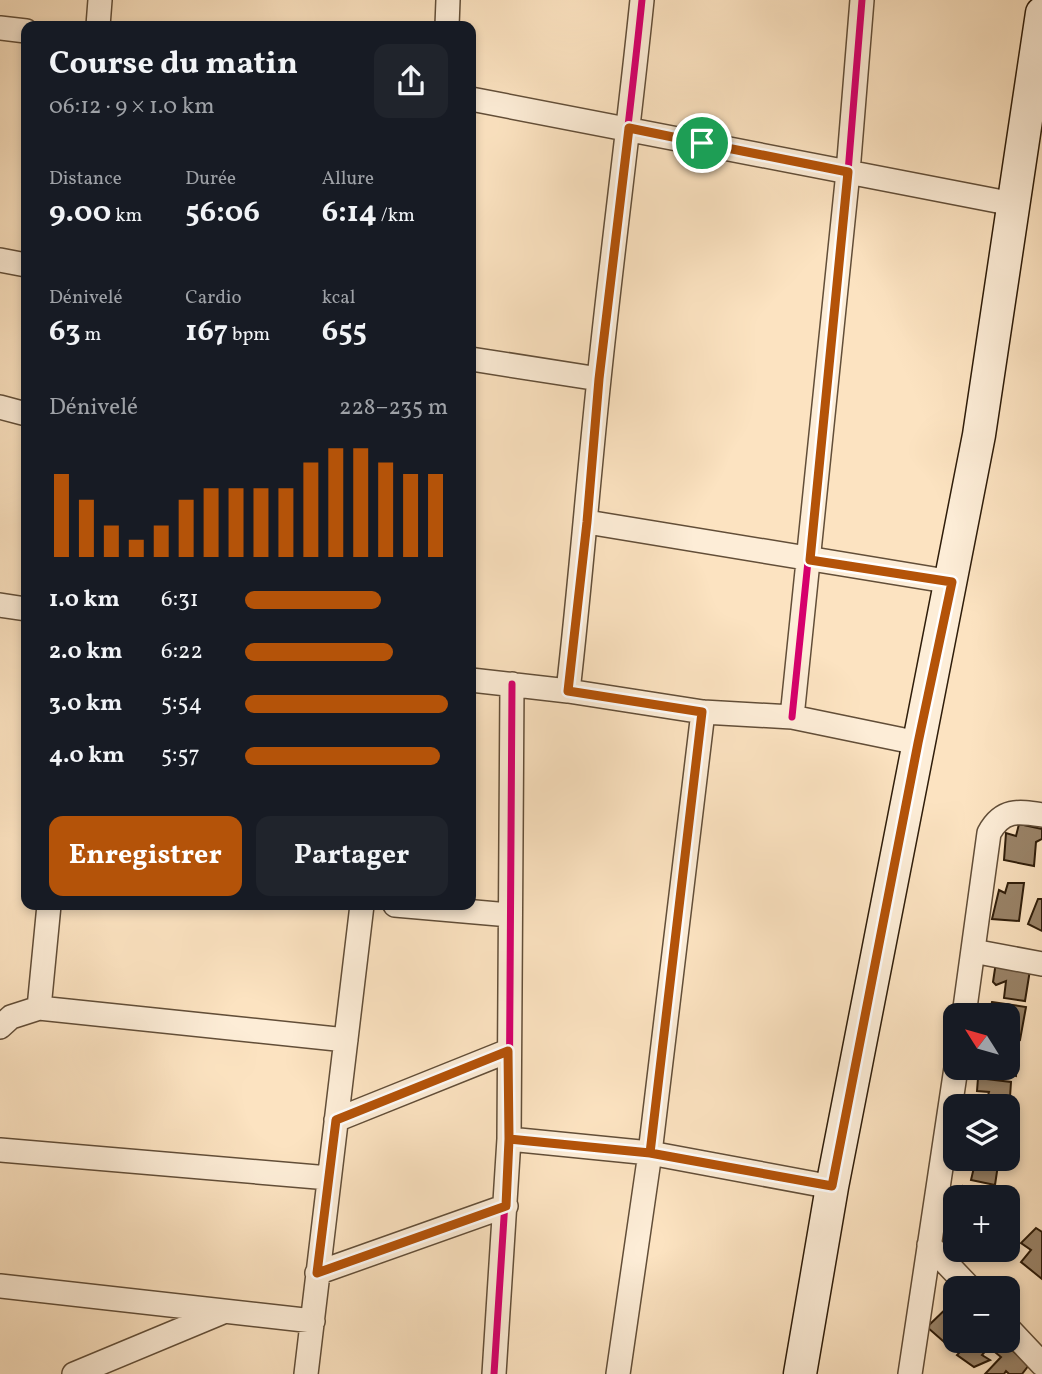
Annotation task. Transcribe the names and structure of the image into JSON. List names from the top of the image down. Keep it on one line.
{"north":"top left","page":{"heading":["Course du matin","06:12 · 9 × 1.0 km"],"stats":[["Distance","9.00 km"],["Durée","56:06"],["Allure","6:14 /km"],["Dénivelé","63 m"],["Cardio","167 bpm"],["kcal","655"]],"chart":["Dénivelé","228–235 m"],"list":[{"name":"1.0 km","note":"6:31"},{"name":"2.0 km","note":"6:22"},{"name":"3.0 km","note":"5:54"},{"name":"4.0 km","note":"5:57"}],"buttons":["Enregistrer","Partager"],"map_buttons":["+","−"]}}
